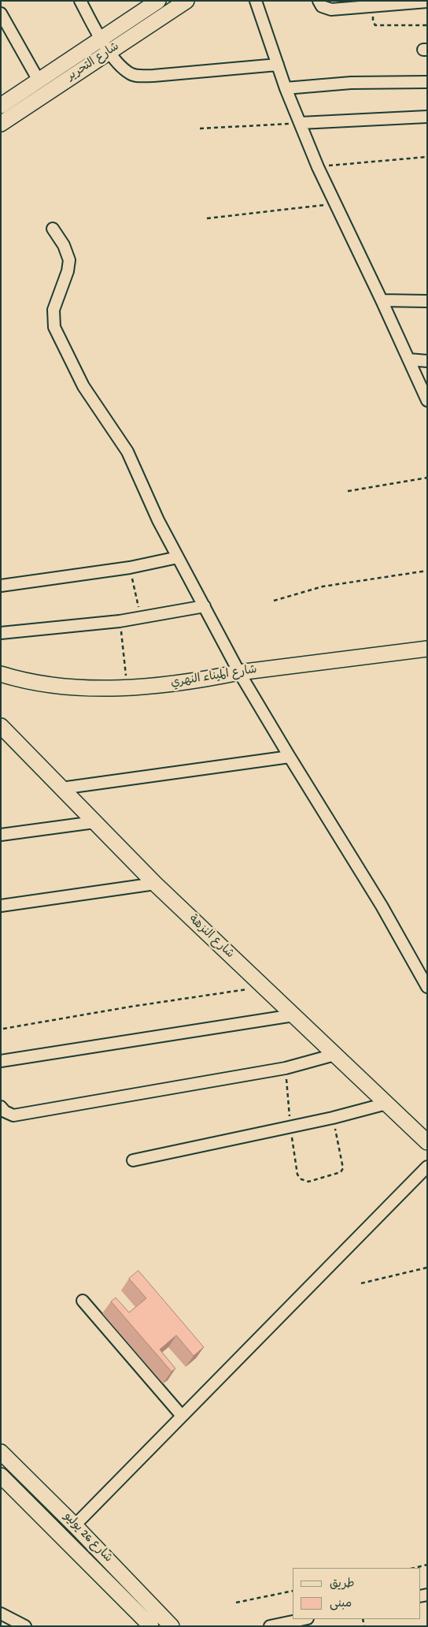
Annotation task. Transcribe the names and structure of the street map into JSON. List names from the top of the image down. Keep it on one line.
{"streets":{"main road":["شارع التحرير","شارع الميناء النهري","شارع النزهة","شارع 26 يوليو"]},"legend":["طريق","مبنى"]}
